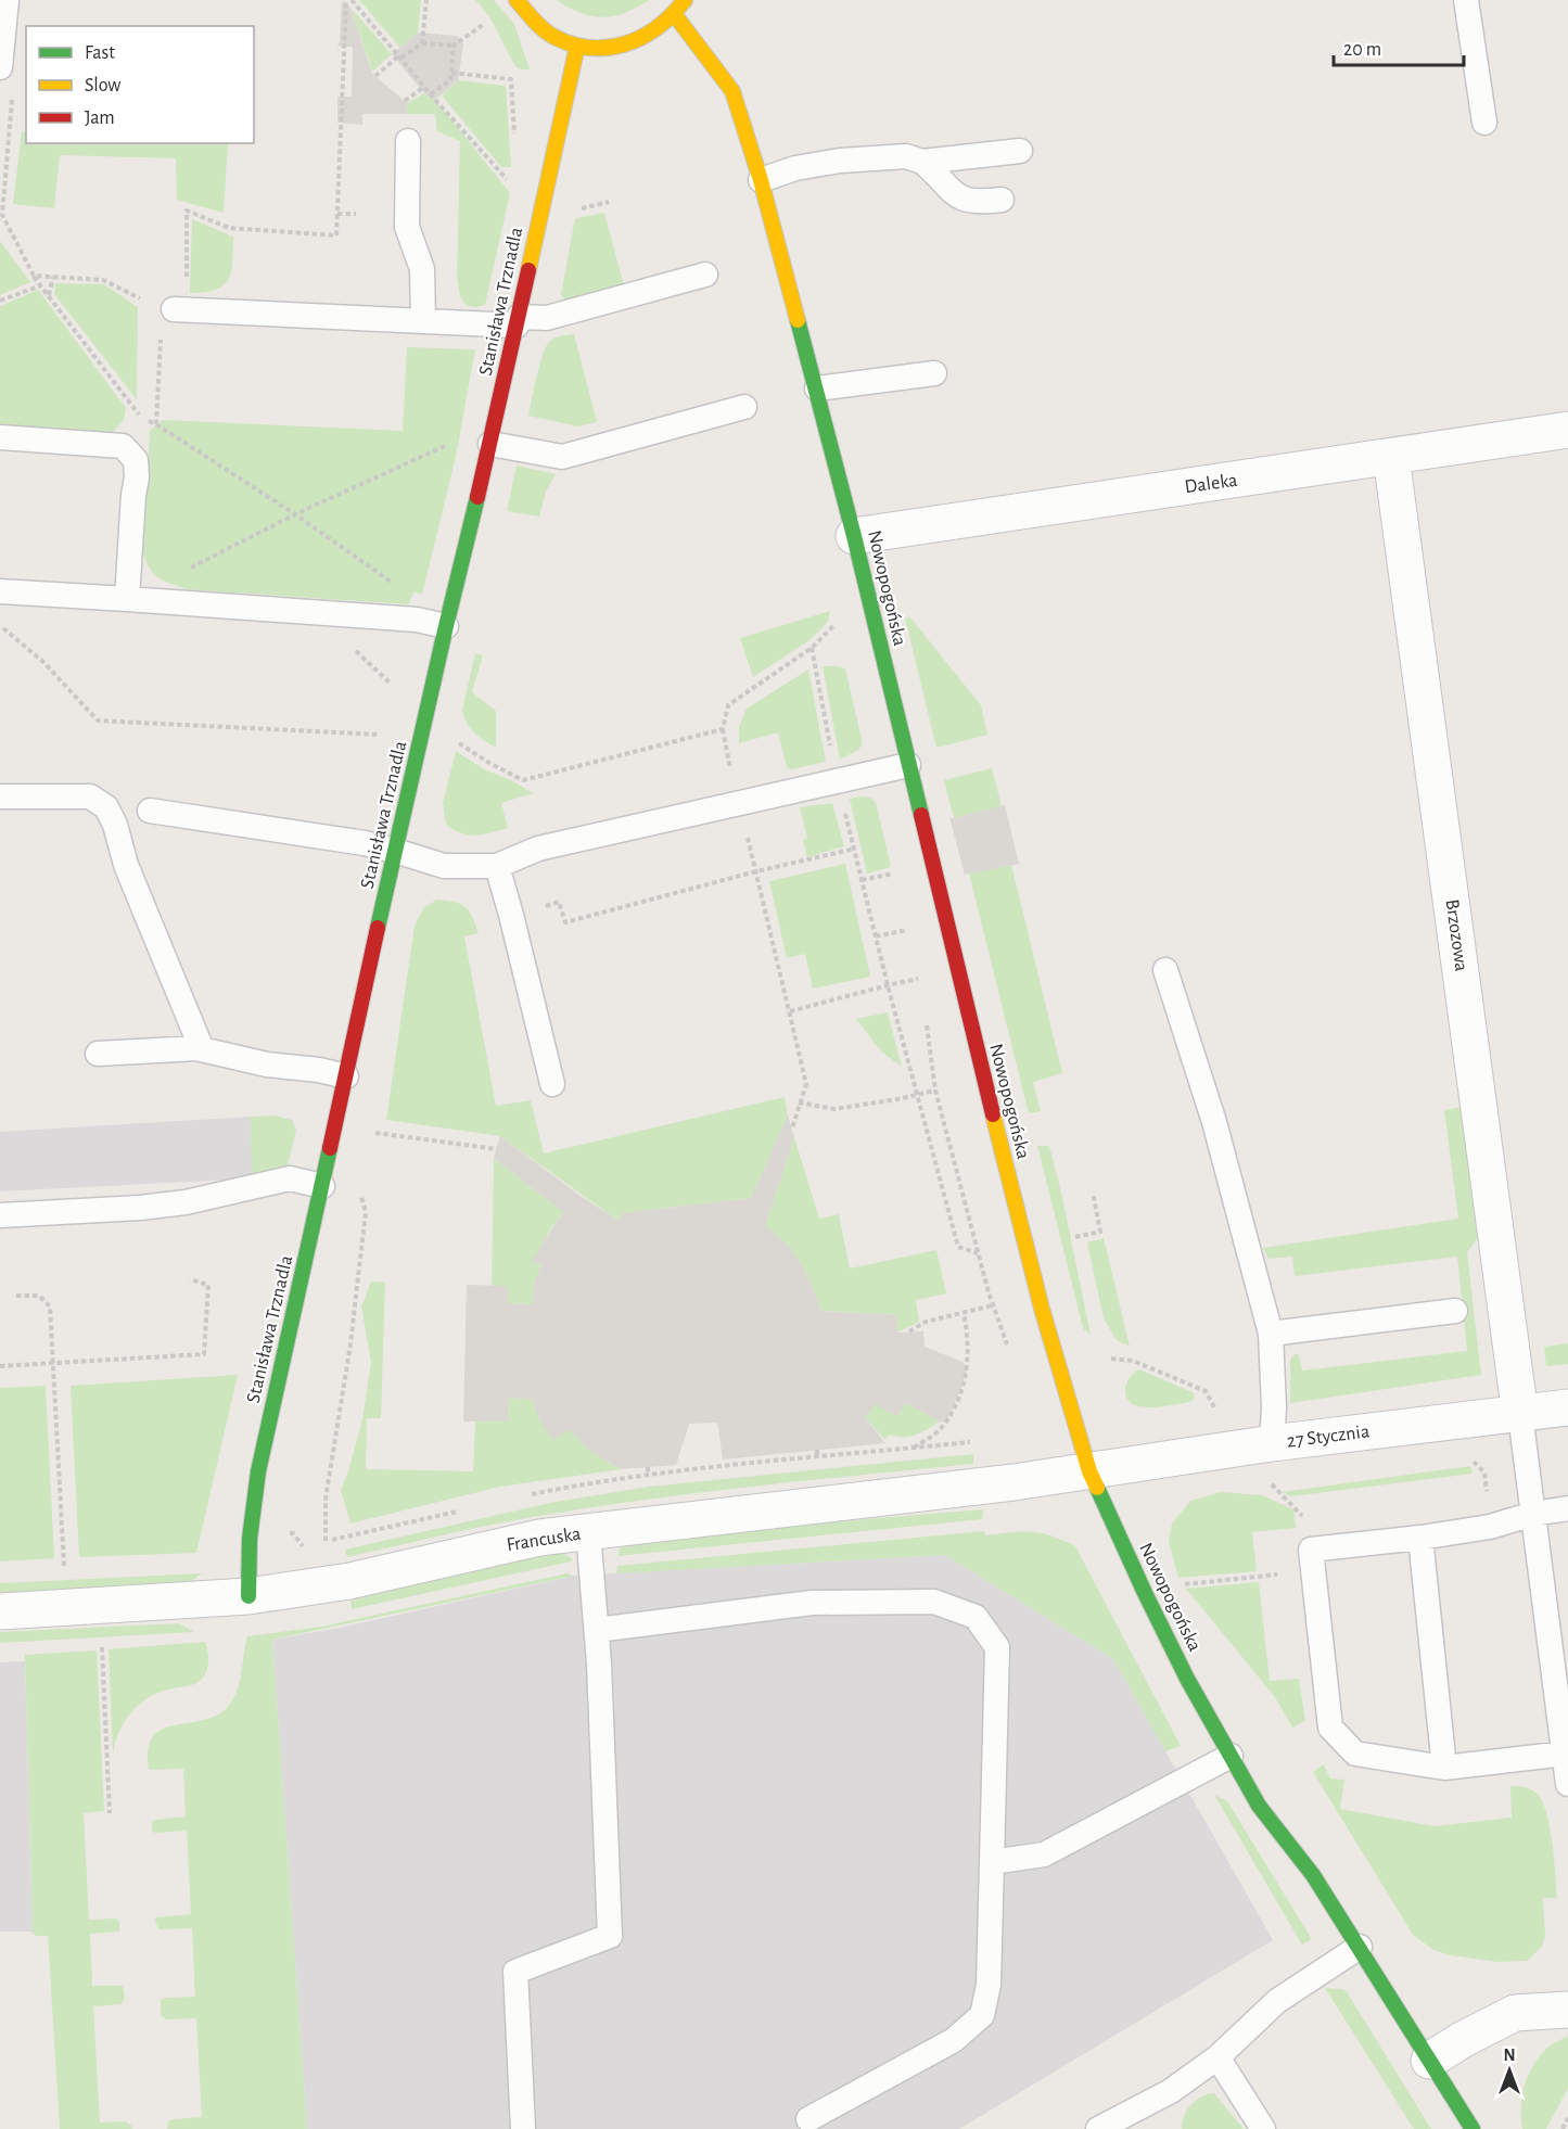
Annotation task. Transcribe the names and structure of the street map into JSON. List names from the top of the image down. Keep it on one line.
{"streets":{"street":["Stanisława Trznadla","Daleka","Nowopogońska","Brzozowa","27 Stycznia","Francuska"]},"crossings":[["Stanisława Trznadla","Francuska"],["Daleka","Nowopogońska"],["Daleka","Brzozowa"],["Nowopogońska","27 Stycznia"],["Nowopogońska","Francuska"],["Brzozowa","27 Stycznia"],["27 Stycznia","Francuska"]],"legend":["Fast","Slow","Jam"],"scale_bar":"20 m","north":"top"}
